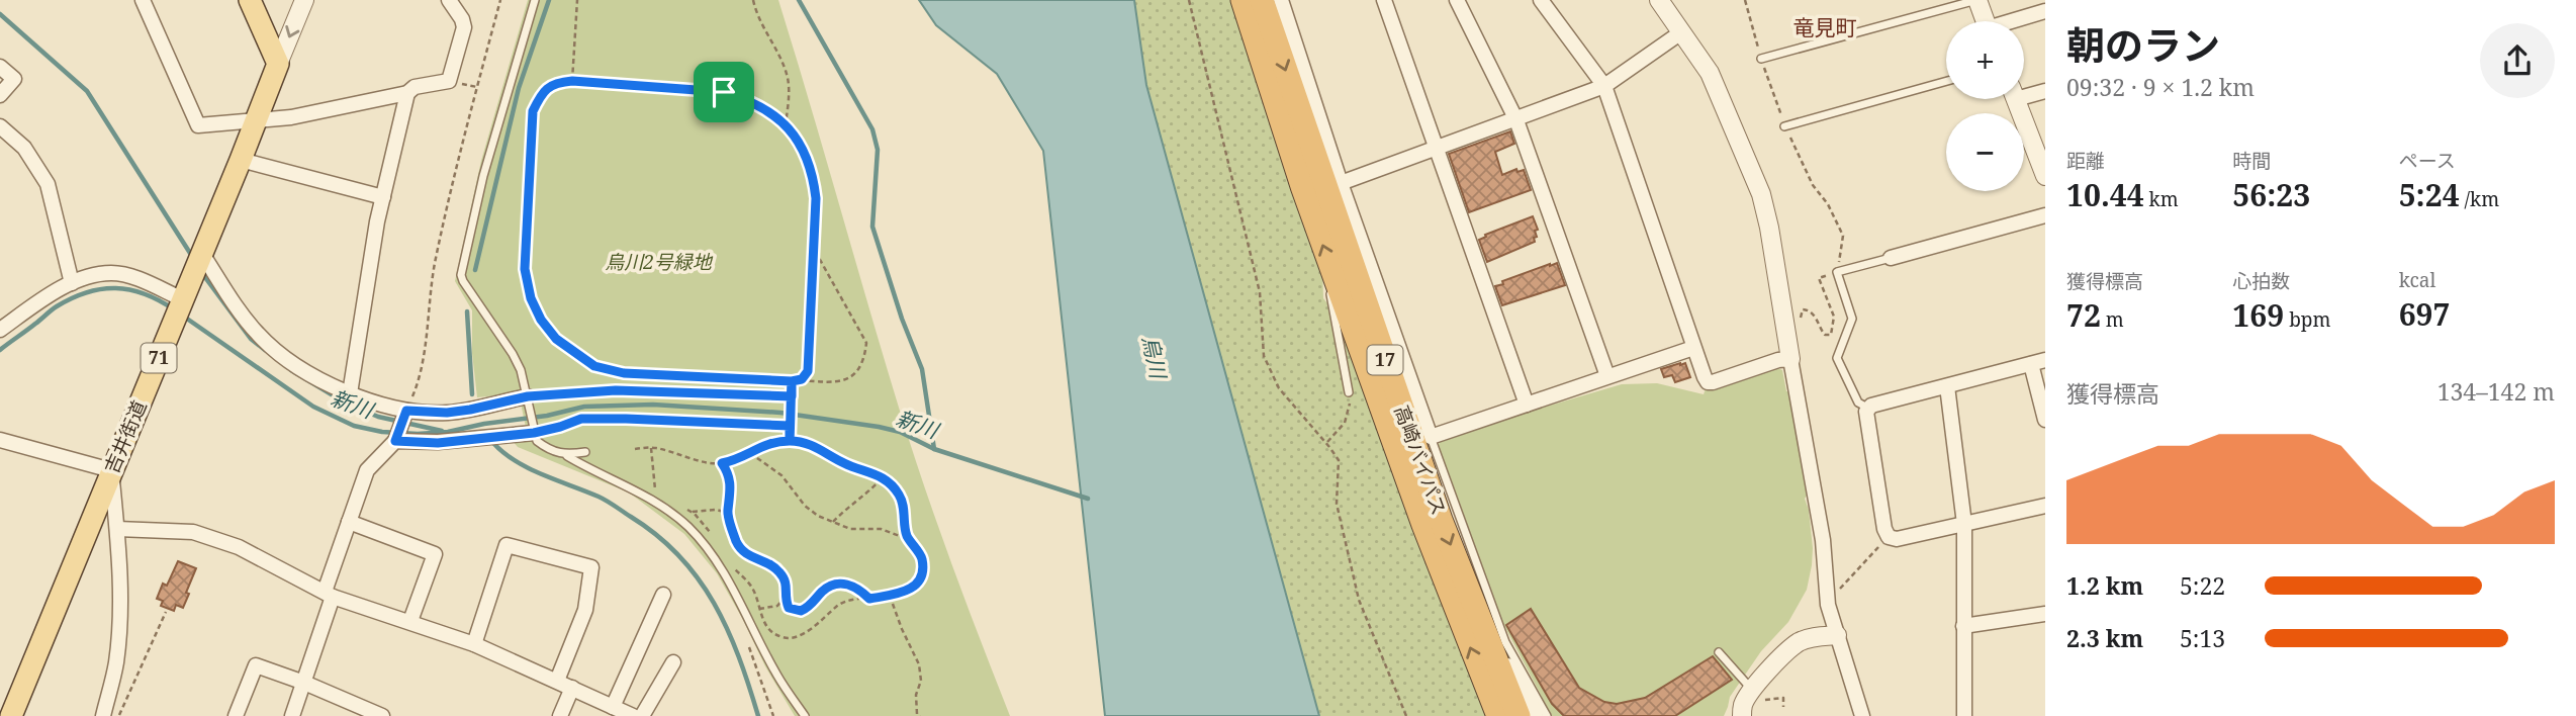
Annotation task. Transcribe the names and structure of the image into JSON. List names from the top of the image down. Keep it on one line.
{"streets":{"highway":["17","高崎バイパス"],"main road":["71","吉井街道"]},"districts":["竜見町"],"water":["烏川","新川"],"parks":["烏川2号緑地"],"page":{"heading":["朝のラン","09:32 · 9 × 1.2 km"],"map_buttons":["+","−"],"stats":[["距離","10.44 km"],["時間","56:23"],["ペース","5:24 /km"],["獲得標高","72 m"],["心拍数","169 bpm"],["kcal","697"]],"chart":["獲得標高","134–142 m"],"list":[{"name":"1.2 km","note":"5:22"},{"name":"2.3 km","note":"5:13"}]}}
